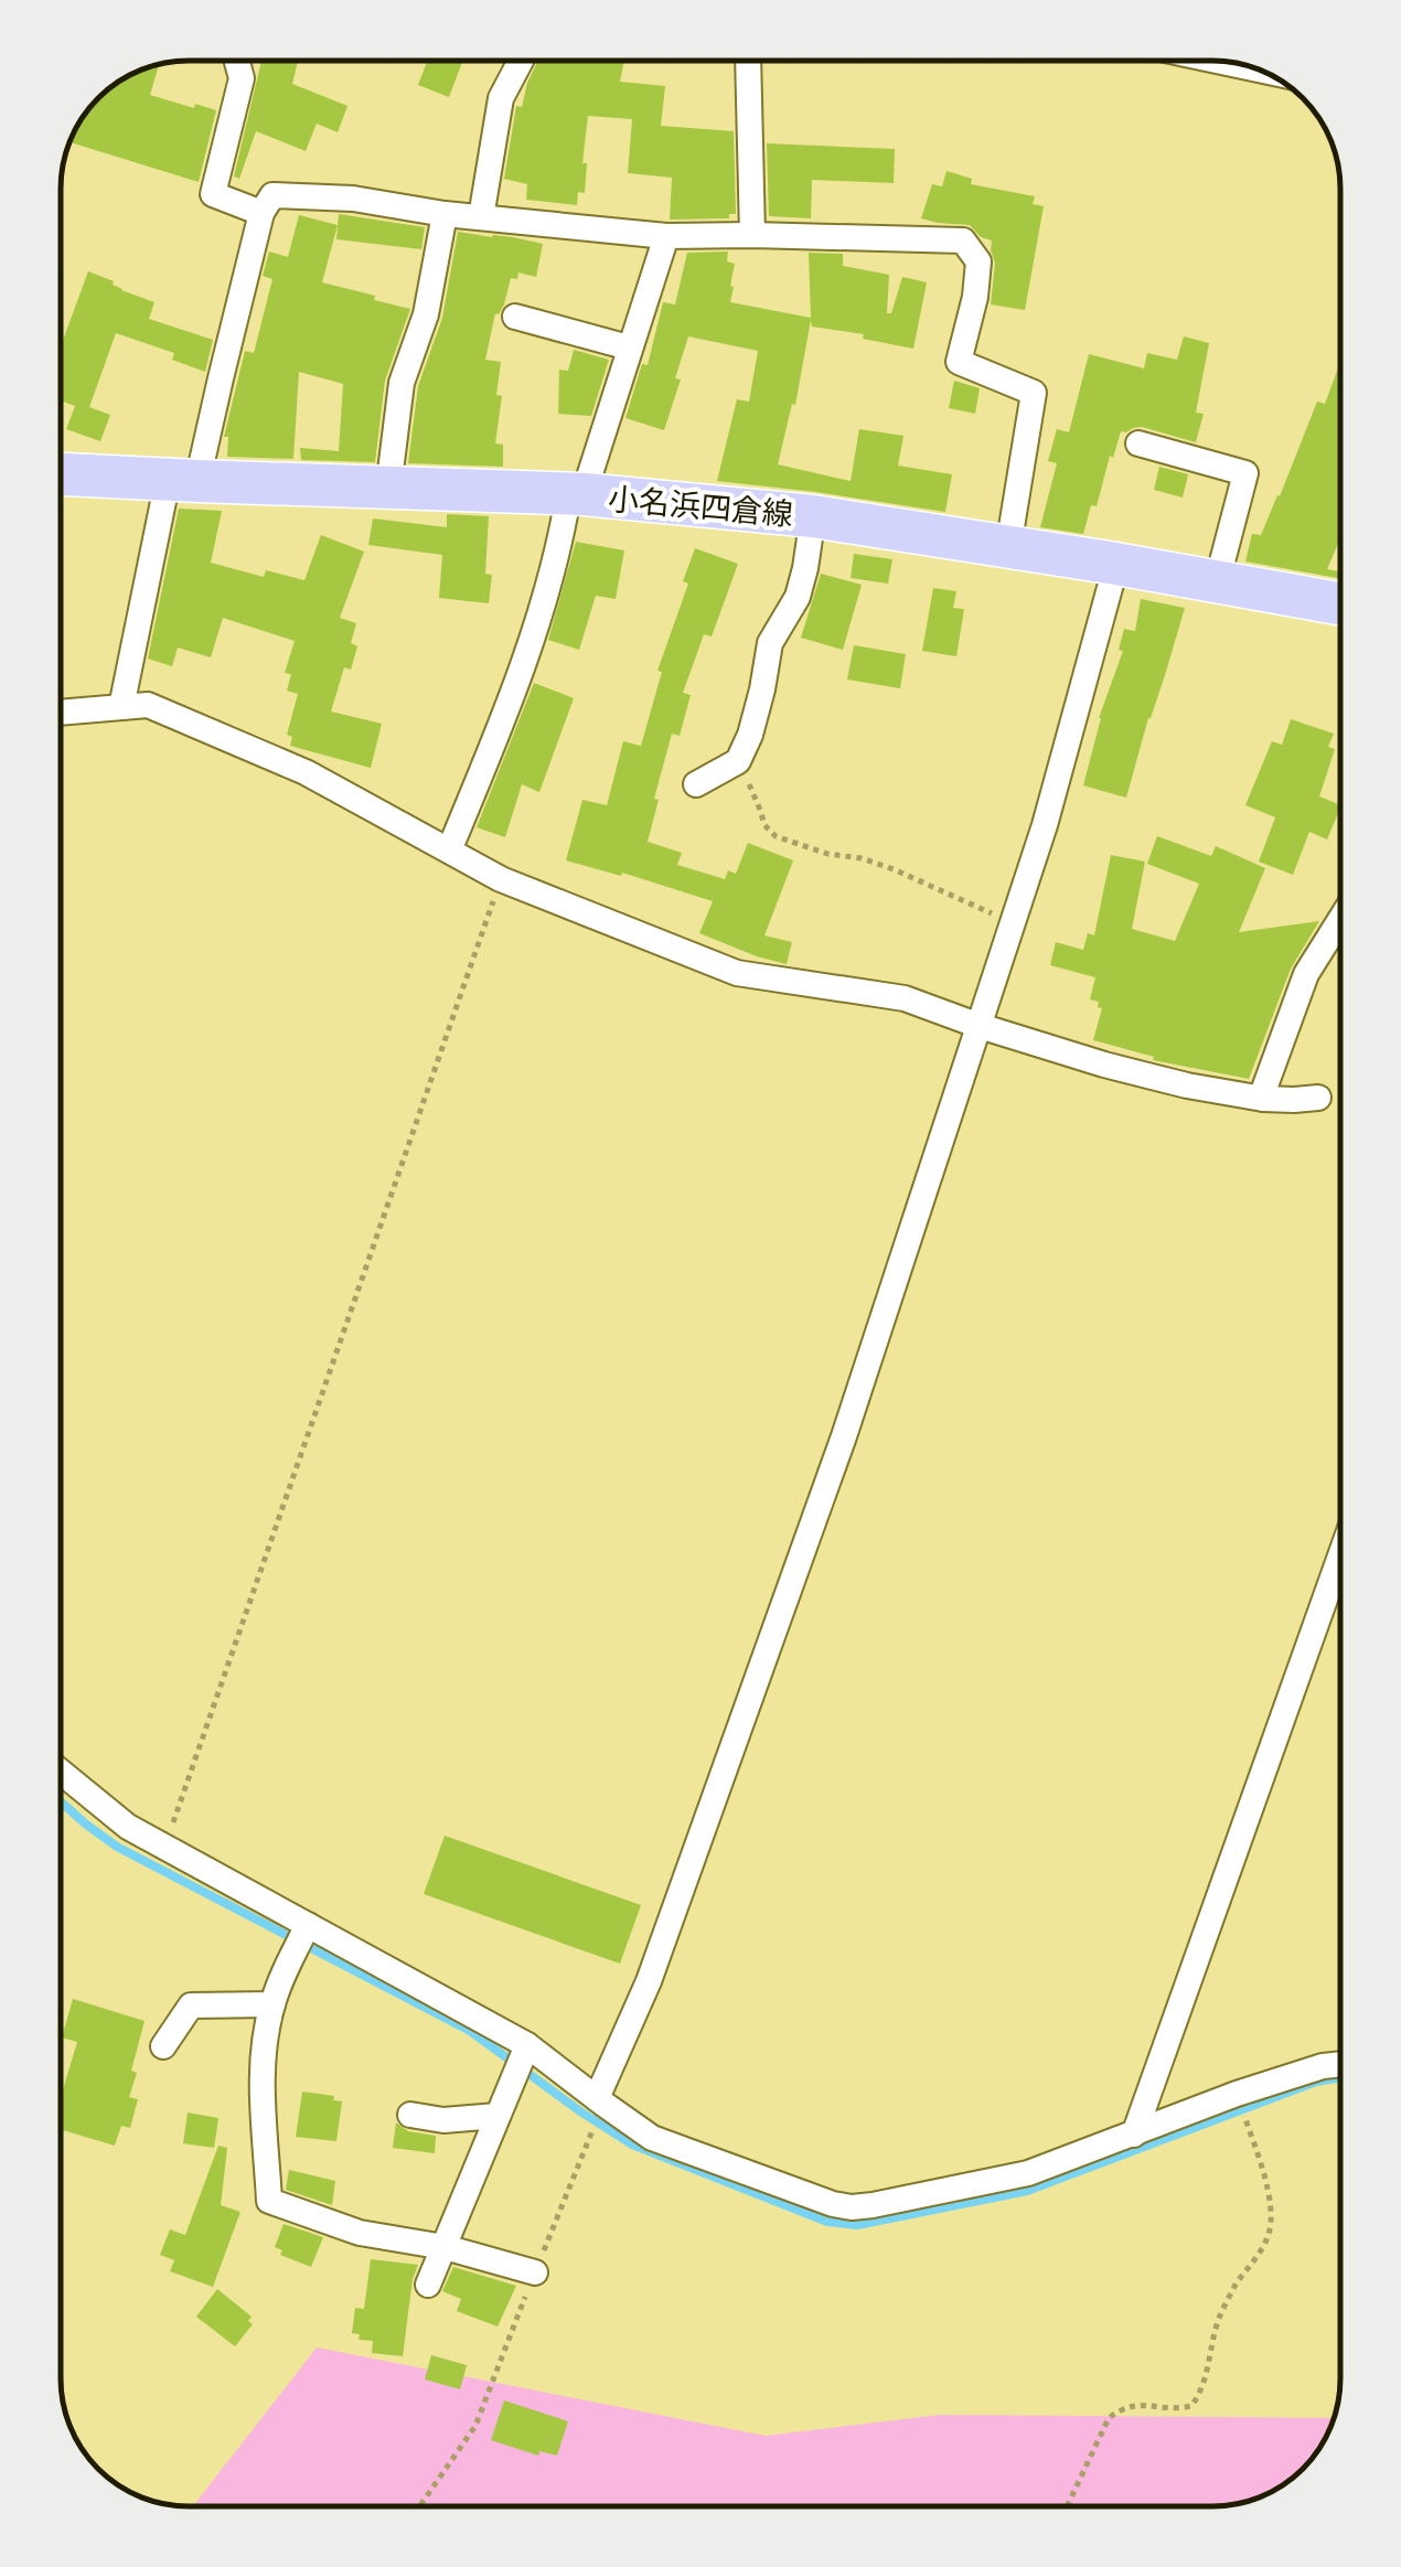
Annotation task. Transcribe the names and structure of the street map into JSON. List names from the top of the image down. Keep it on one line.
{"streets":{"main road":["小名浜四倉線"]}}
